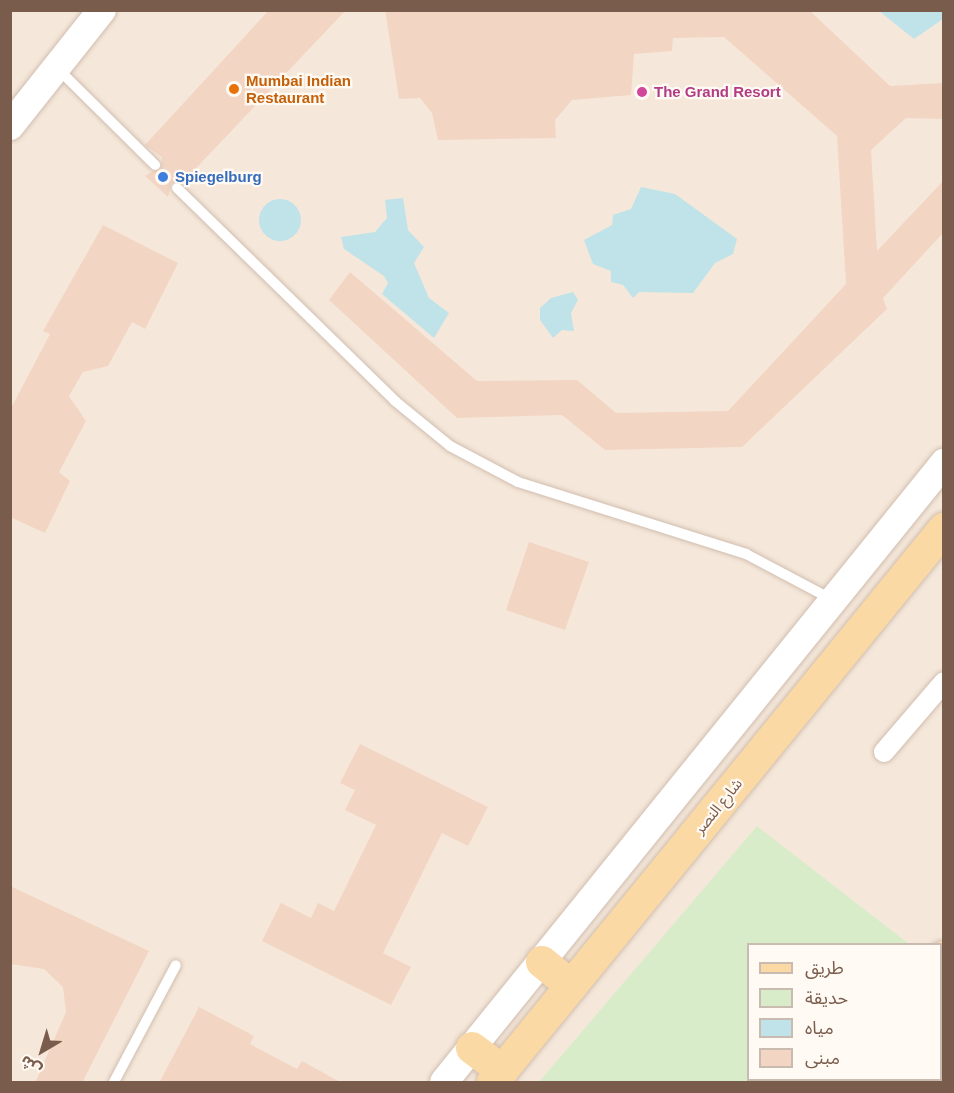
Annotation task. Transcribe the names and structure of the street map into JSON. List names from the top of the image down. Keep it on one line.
{"streets":{"main road":["شارع النصر"]},"places":["Mumbai Indian Restaurant","The Grand Resort","Spiegelburg"],"legend":["طريق","حديقة","مياه","مبنى"],"north":"bottom left"}
